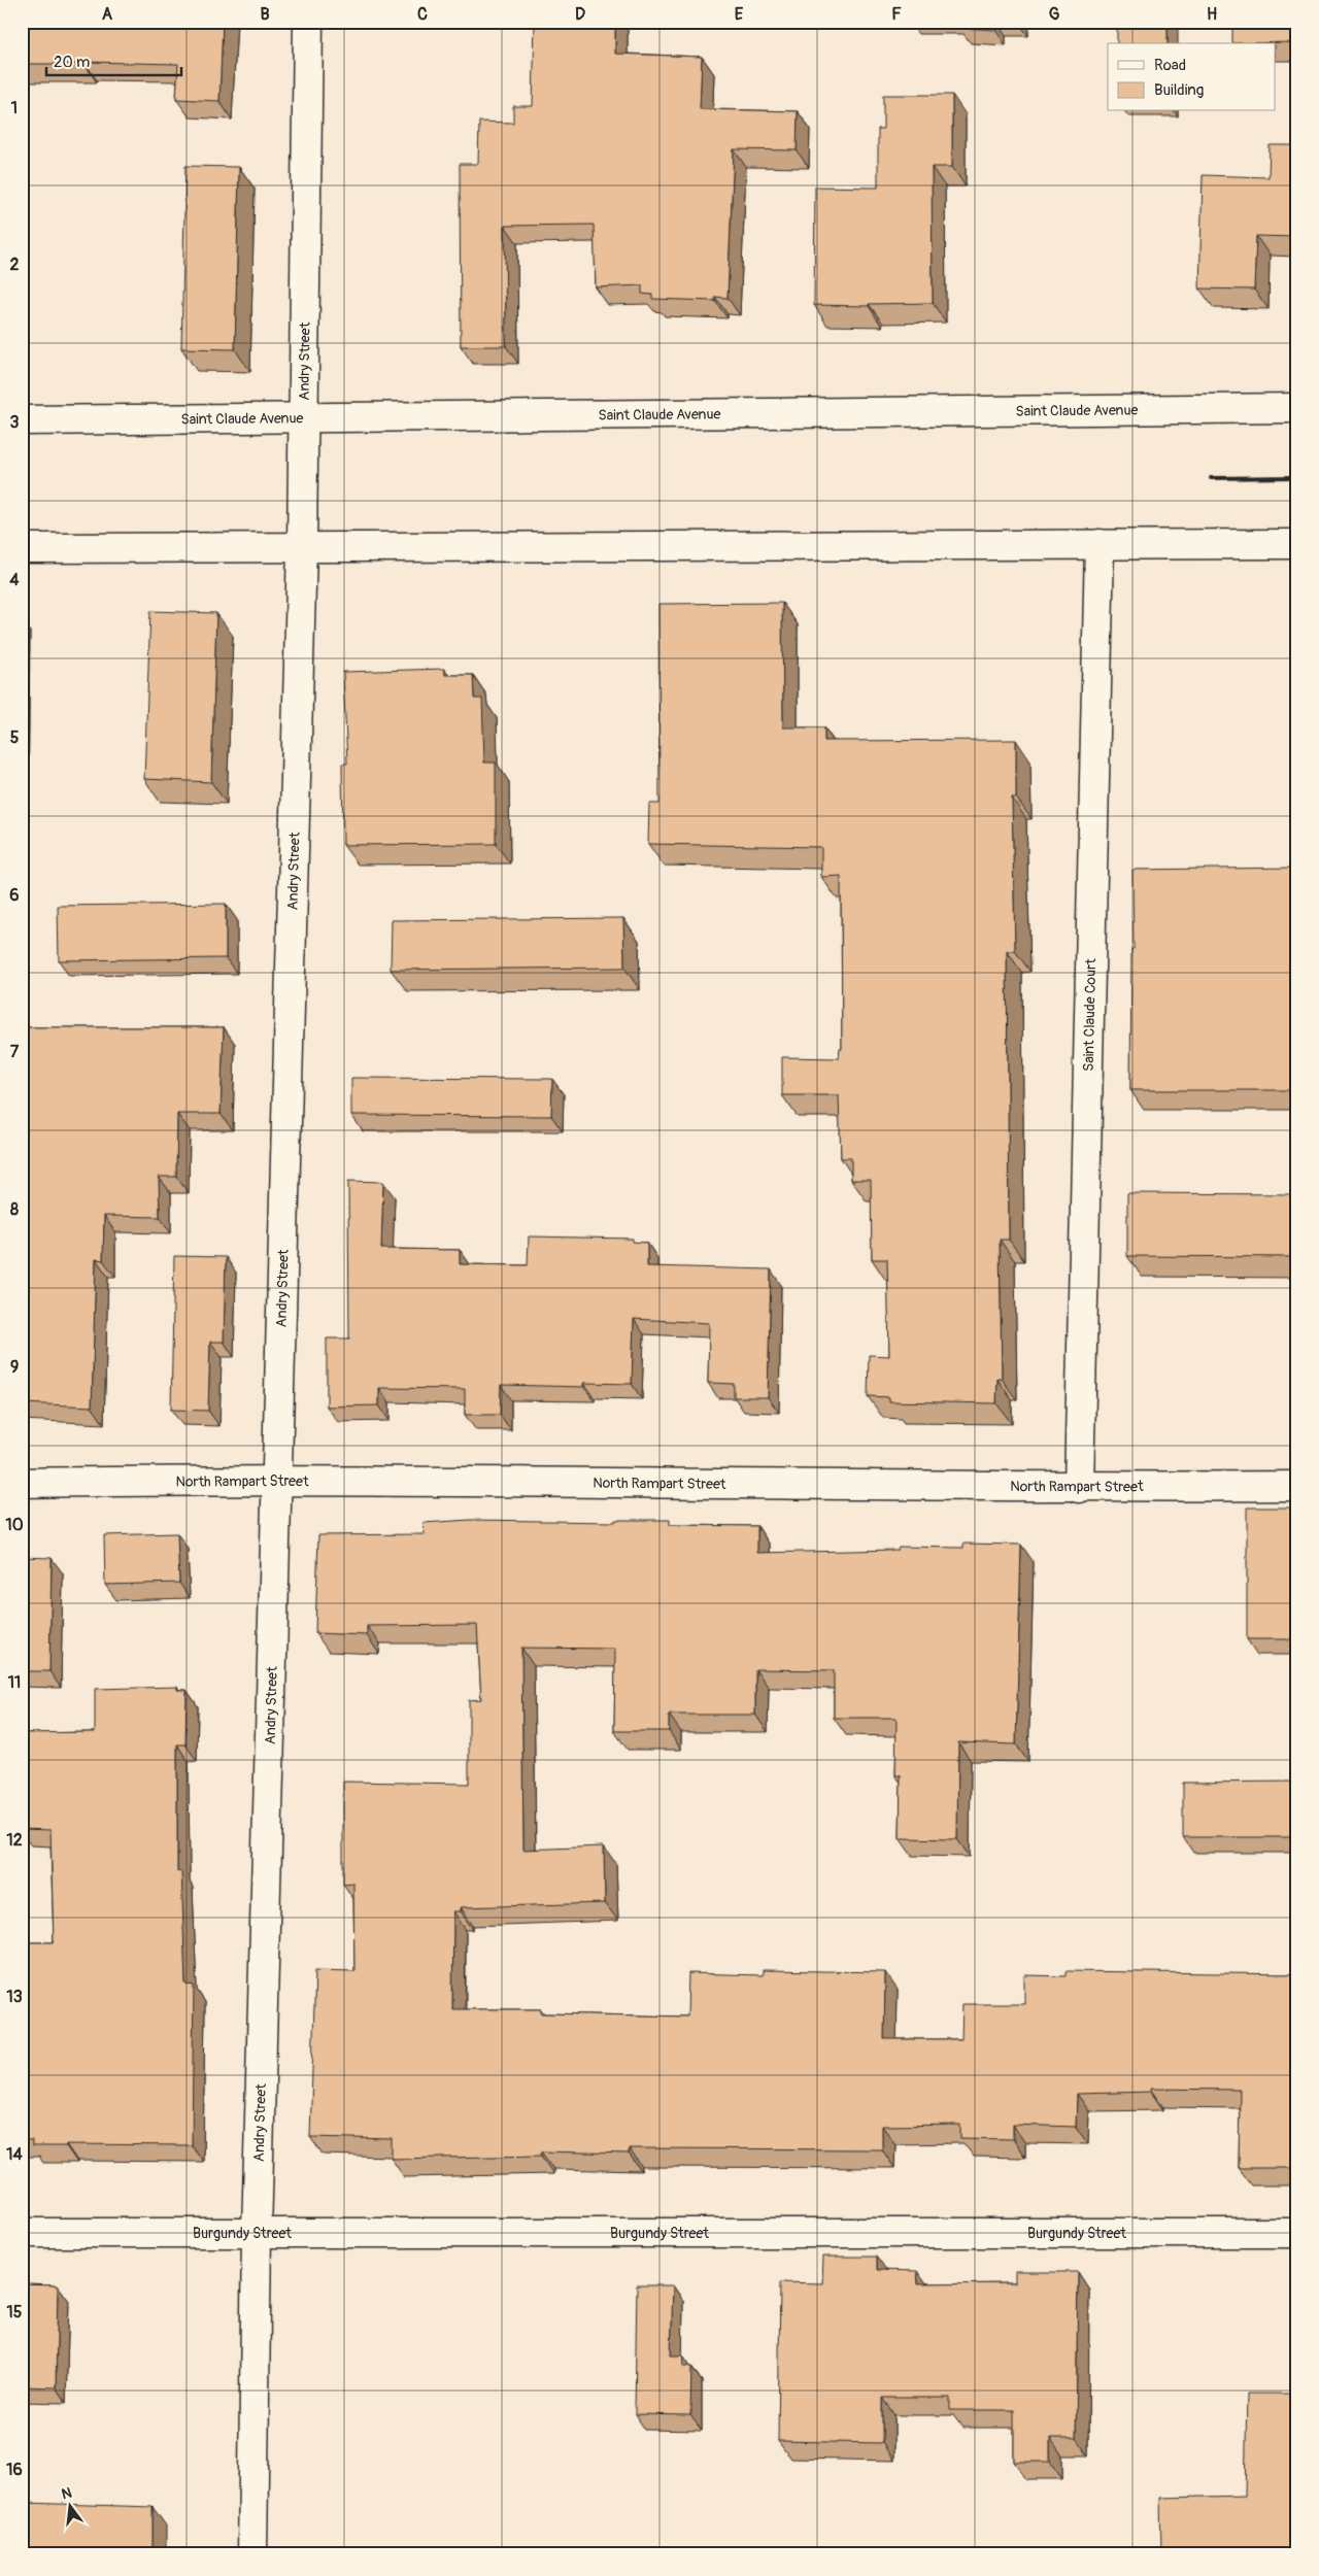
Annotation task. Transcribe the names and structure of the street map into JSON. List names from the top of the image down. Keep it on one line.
{"streets":{"street":["Andry Street","Saint Claude Avenue","Saint Claude Court","North Rampart Street","Burgundy Street"]},"crossings":[["Andry Street","Saint Claude Avenue"],["Andry Street","North Rampart Street"],["Andry Street","Burgundy Street"],["Saint Claude Court","North Rampart Street"]],"legend":["Road","Building"],"scale_bar":"20 m","north":"top","grid":{"columns":["A","B","C","D","E","F","G","H"],"rows":["1","2","3","4","5","6","7","8","9","10","11","12","13","14","15","16"]}}
